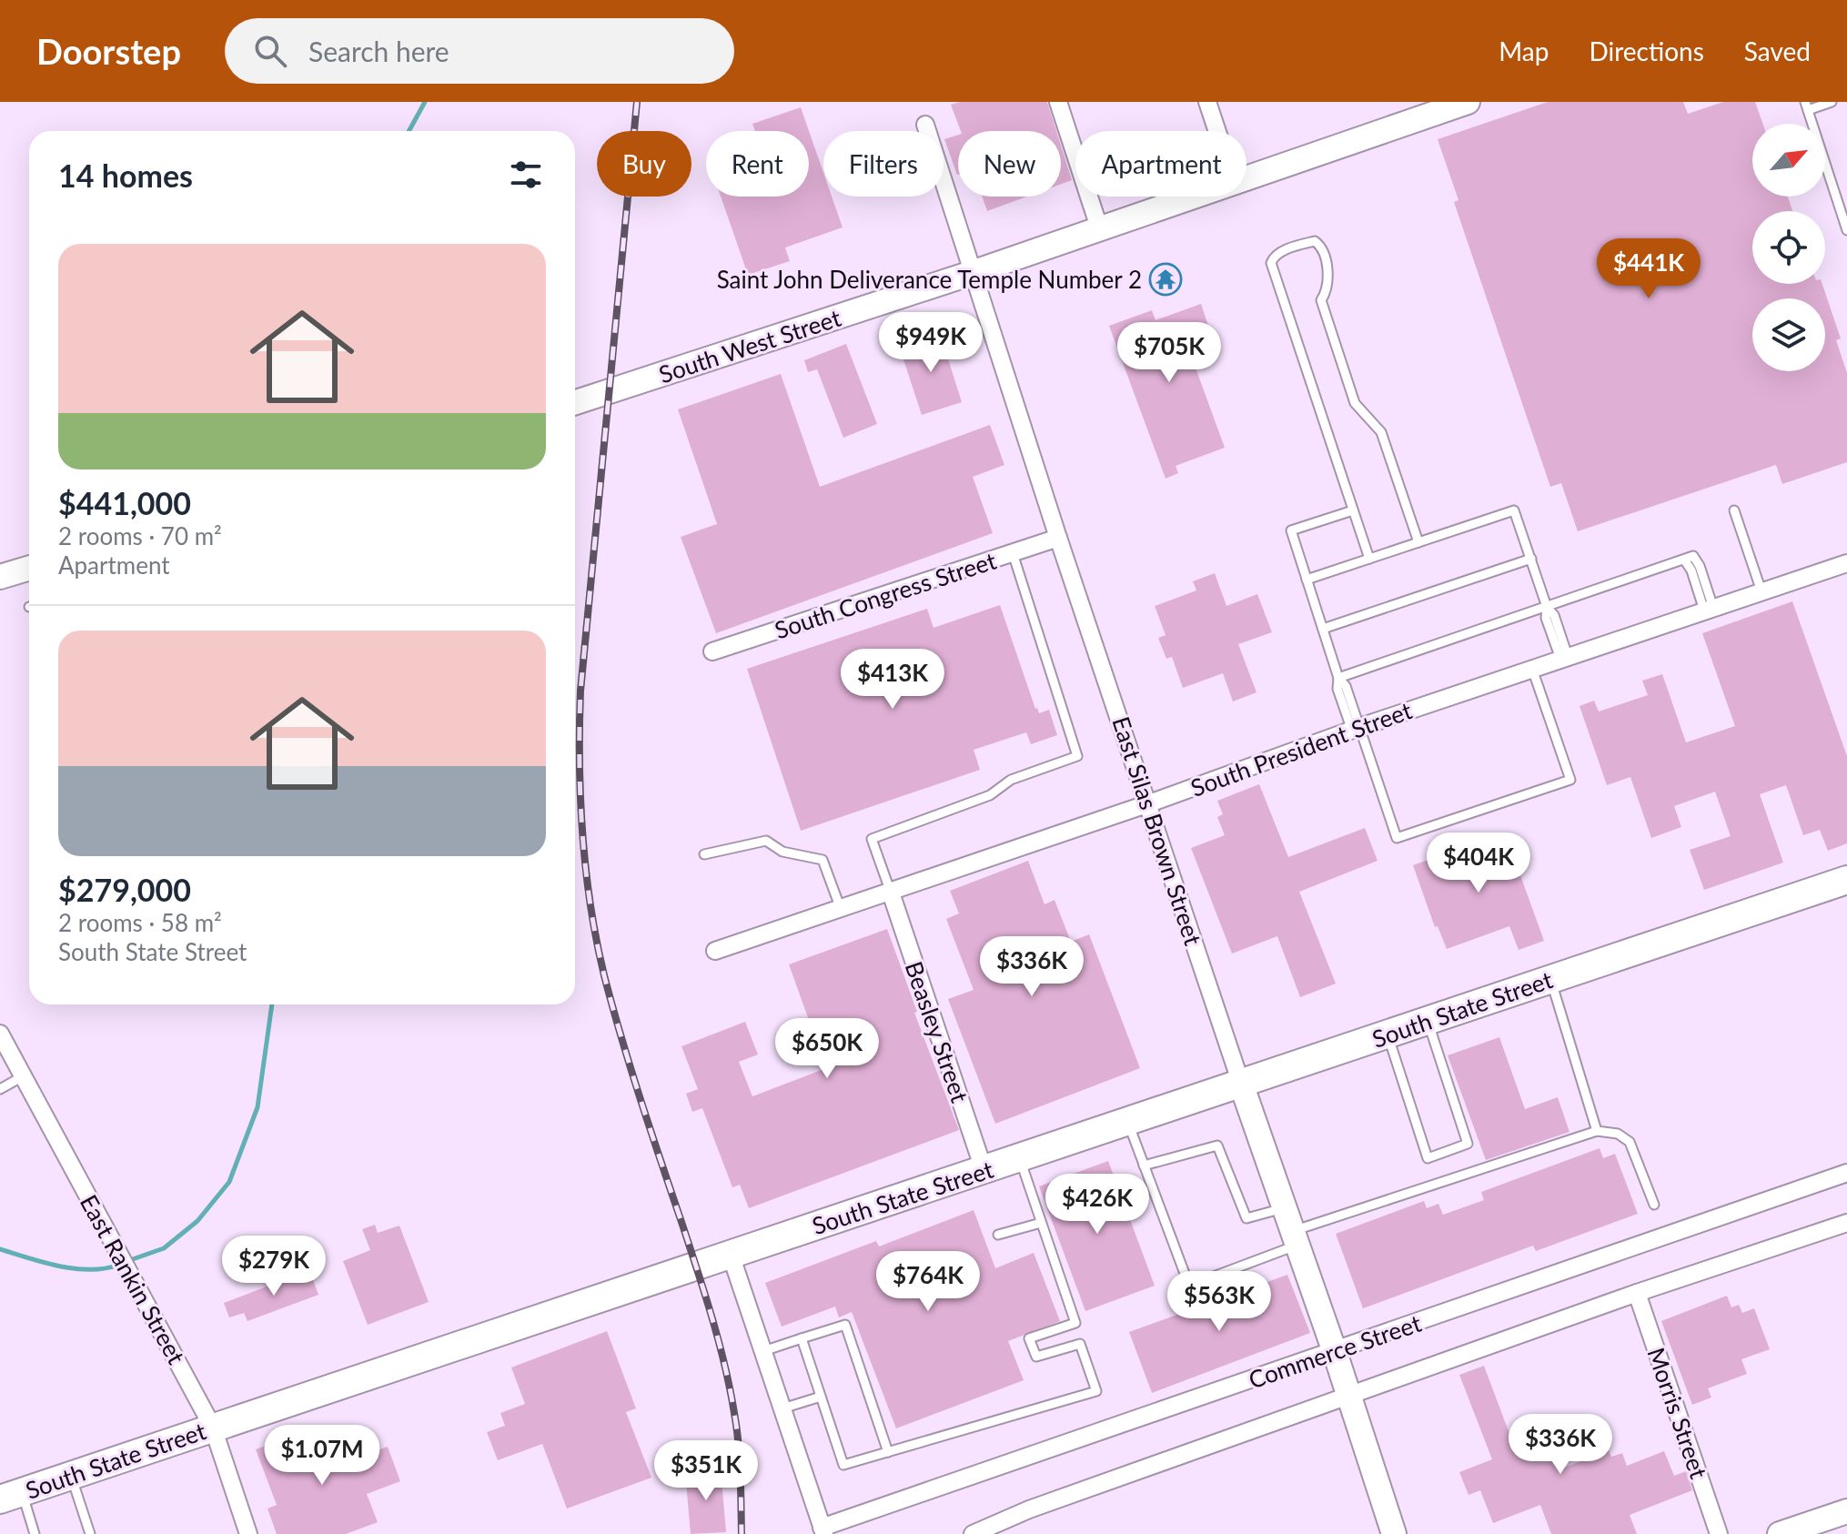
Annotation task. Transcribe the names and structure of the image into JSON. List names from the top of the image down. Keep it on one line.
{"streets":{"main road":["South State Street"],"street":["South West Street","South Congress Street","South President Street","East Silas Brown Street","Beasley Street","East Rankin Street","Commerce Street","Morris Street"]},"crossings":[["South West Street","East Silas Brown Street"],["South Congress Street","East Silas Brown Street"],["South President Street","East Silas Brown Street"],["South President Street","Beasley Street"],["East Silas Brown Street","South State Street"],["East Silas Brown Street","Commerce Street"],["South State Street","Beasley Street"],["South State Street","East Rankin Street"],["Commerce Street","Morris Street"]],"places":{"temple":["Saint John Deliverance Temple Number 2"]},"north":"top right","page":{"header":"Doorstep","search":"Search here","nav":["Map","Directions","Saved"],"chip":["Buy","Rent","Filters","New","Apartment"],"heading":"14 homes","list":[{"name":"$441,000","note":"2 rooms · 70 m² · Apartment"},{"name":"$279,000","note":"2 rooms · 58 m² · South State Street"}],"price":["$441K","$949K","$705K","$413K","$404K","$336K","$650K","$426K","$279K","$764K","$563K","$336K","$1.07M","$351K"]}}
